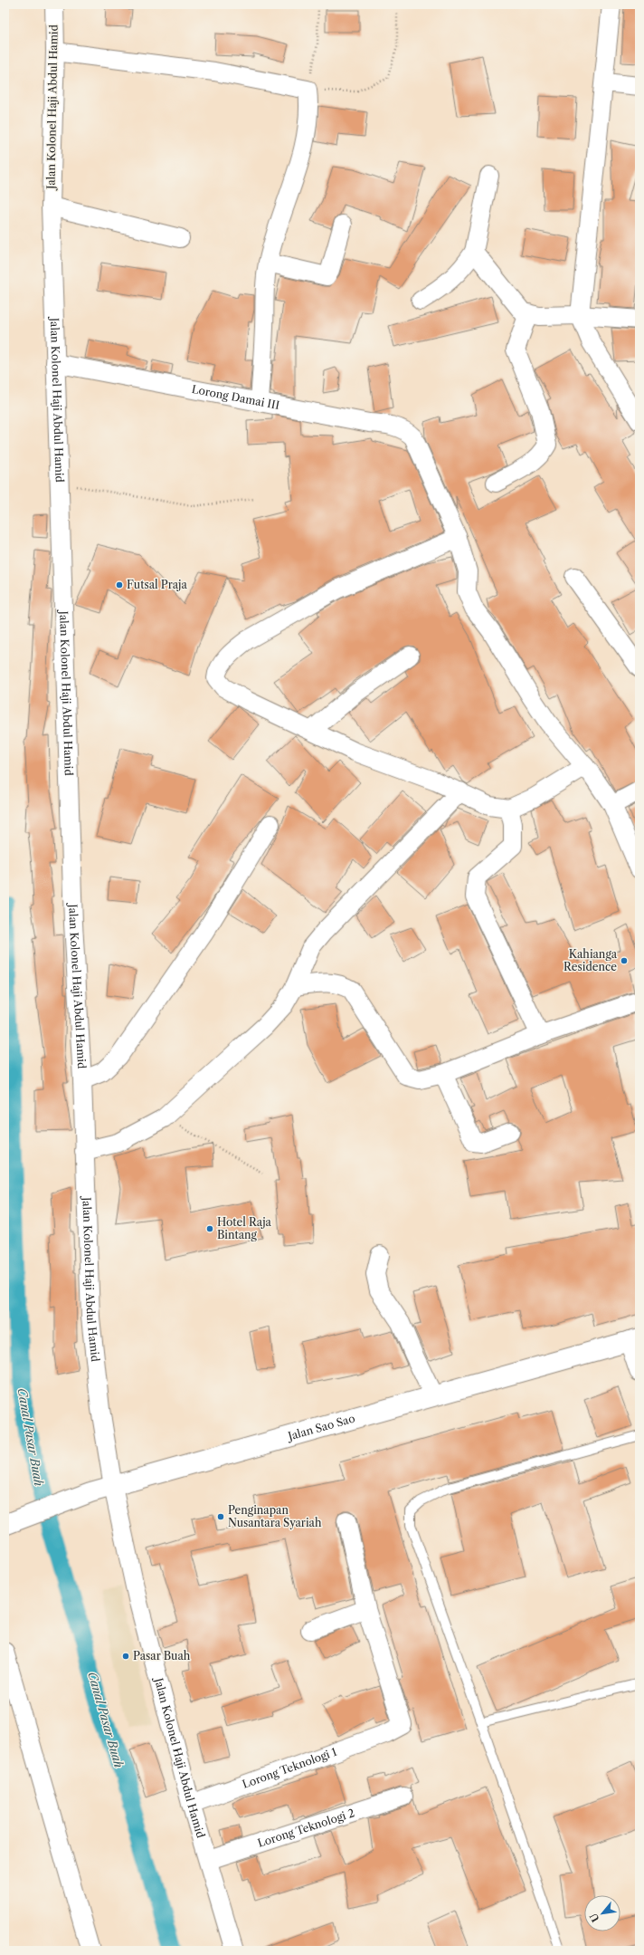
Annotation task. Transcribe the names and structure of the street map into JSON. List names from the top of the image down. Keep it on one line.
{"streets":{"street":["Jalan Kolonel Haji Abdul Hamid","Lorong Damai III","Jalan Sao Sao","Lorong Teknologi 1","Lorong Teknologi 2"]},"crossings":[["Jalan Kolonel Haji Abdul Hamid","Lorong Damai III"],["Jalan Kolonel Haji Abdul Hamid","Jalan Sao Sao"],["Jalan Kolonel Haji Abdul Hamid","Lorong Teknologi 1"],["Jalan Kolonel Haji Abdul Hamid","Lorong Teknologi 2"]],"water":["Canal Pasar Buah"],"places":["Futsal Praja","Kahianga Residence","Hotel Raja Bintang","Penginapan Nusantara Syariah","Pasar Buah"],"north":"bottom left"}
